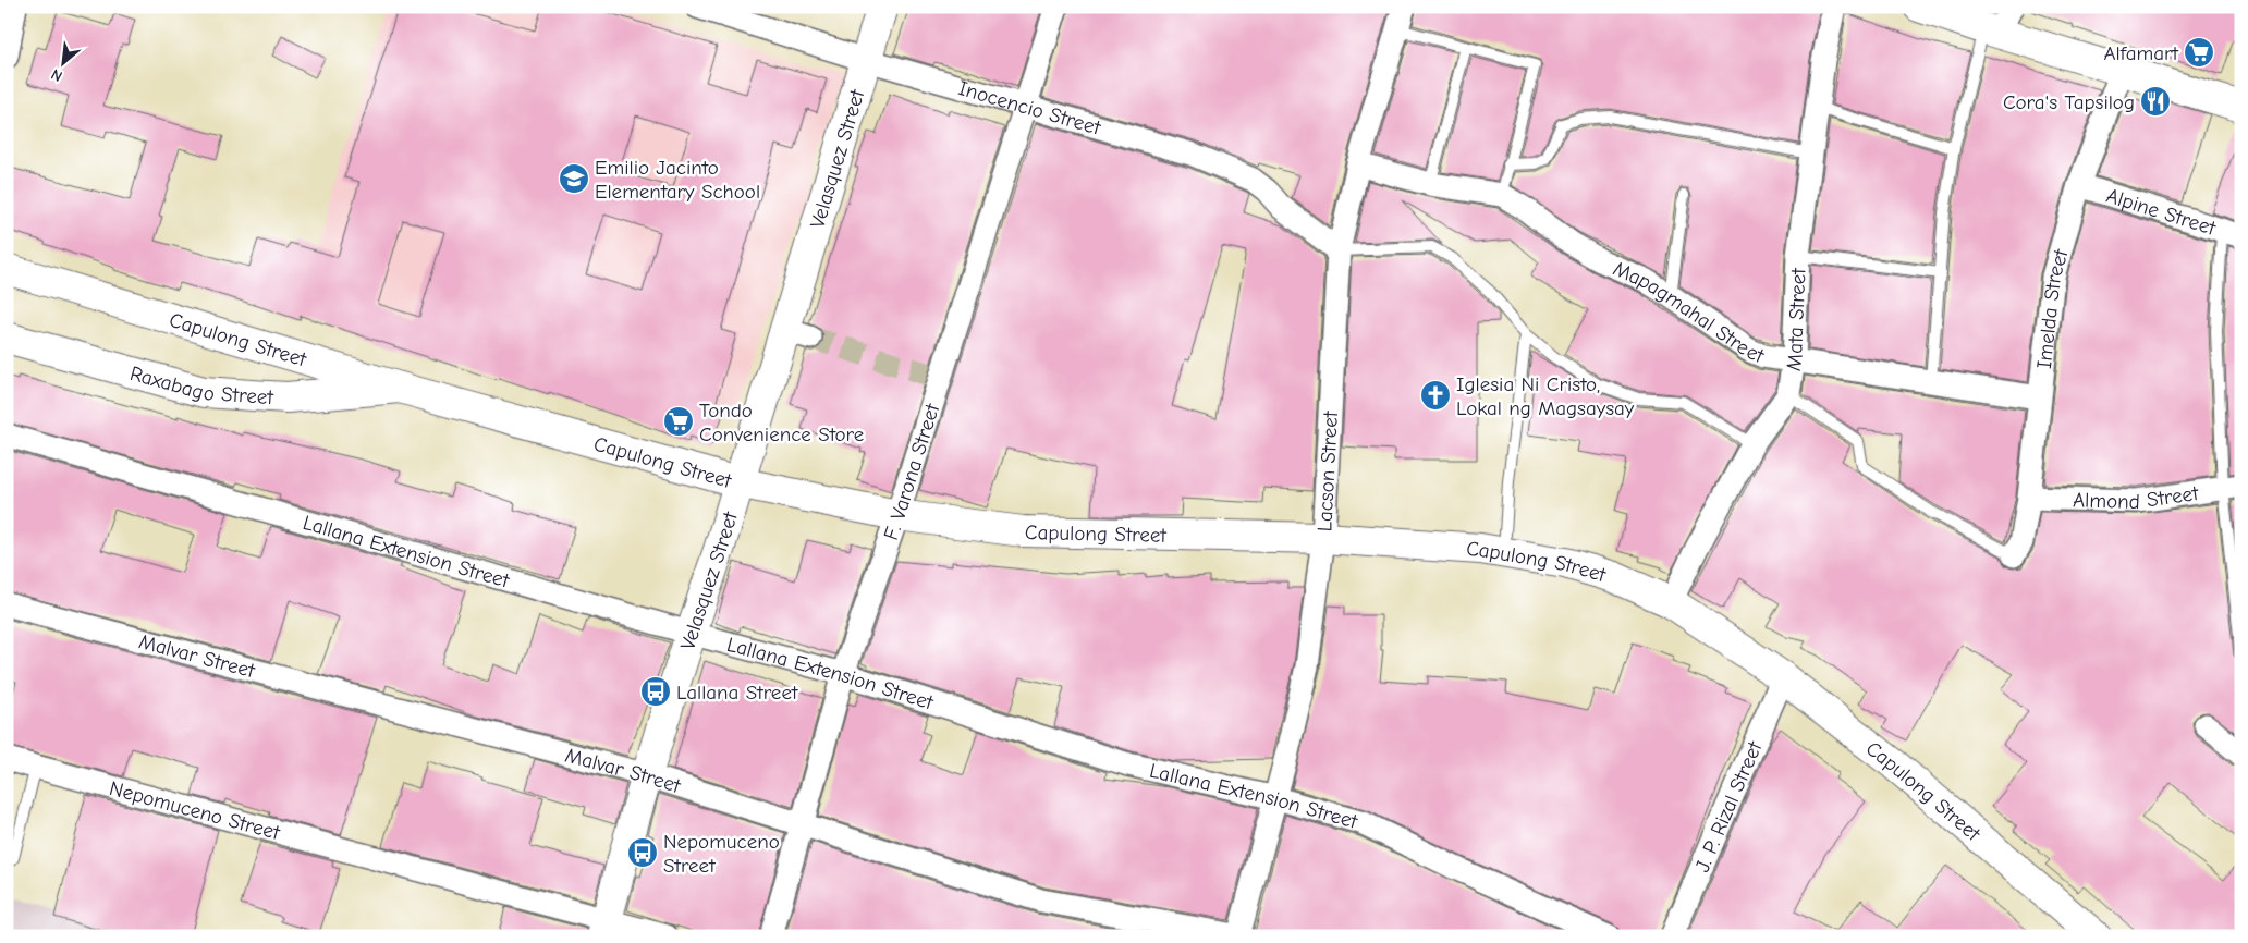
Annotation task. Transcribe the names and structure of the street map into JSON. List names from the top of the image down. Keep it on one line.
{"streets":{"main road":["Velasquez Street","Capulong Street","Raxabago Street"],"street":["Inocencio Street","Alpine Street","Mapagmahal Street","Imelda Street","Mata Street","F. Varona Street","Lacson Street","Almond Street","Lallana Extension Street","Malvar Street","J. P. Rizal Street","Nepomuceno Street"]},"crossings":[["Inocencio Street","Velasquez Street"],["Inocencio Street","F. Varona Street"],["Inocencio Street","Lacson Street"],["Velasquez Street","Capulong Street"],["Velasquez Street","Lallana Extension Street"],["Velasquez Street","Malvar Street"],["Velasquez Street","Nepomuceno Street"],["Alpine Street","Imelda Street"],["Mapagmahal Street","Imelda Street"],["Mapagmahal Street","Mata Street"],["Mapagmahal Street","Lacson Street"],["Imelda Street","Almond Street"],["Mata Street","Capulong Street"],["Capulong Street","Raxabago Street"],["Capulong Street","F. Varona Street"],["Capulong Street","Lacson Street"],["Capulong Street","J. P. Rizal Street"],["F. Varona Street","Lallana Extension Street"],["F. Varona Street","Malvar Street"],["Lacson Street","Lallana Extension Street"],["Lacson Street","Malvar Street"]],"places":{"supermarket":["Alfamart","Tondo Convenience Store"],"restaurant":["Cora's Tapsilog"],"school or university":["Emilio Jacinto Elementary School"],"church":["Iglesia Ni Cristo, Lokal ng Magsaysay"],"bus stop":["Lallana Street","Nepomuceno Street"]},"north":"bottom left"}
